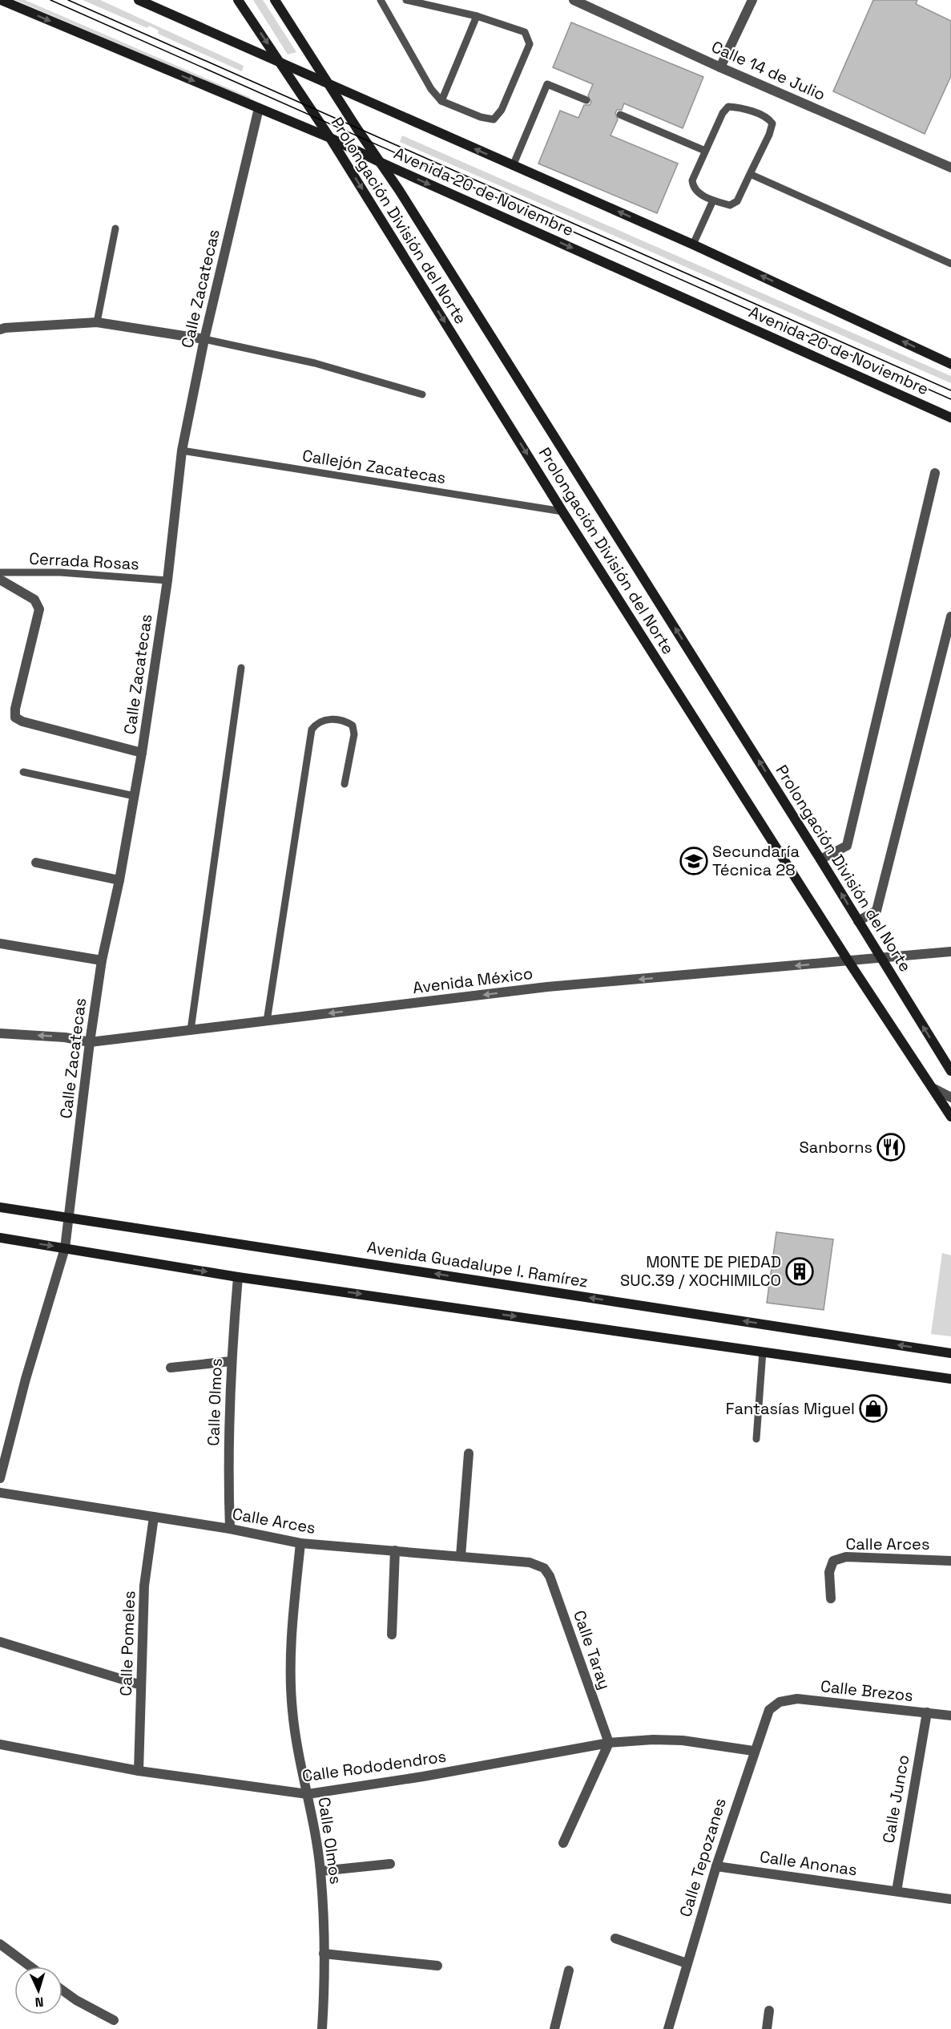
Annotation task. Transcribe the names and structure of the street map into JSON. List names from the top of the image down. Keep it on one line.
{"streets":{"main road":["Avenida 20 de Noviembre","Prolongación División del Norte","Avenida Guadalupe I. Ramírez"],"street":["Calle 14 de Julio","Calle Zacatecas","Avenida México","Calle Olmos","Calle Arces","Calle Pomeles","Calle Taray","Calle Brezos","Calle Rododendros","Calle Junco","Calle Tepozanes","Calle Anonas"],"lane":["Callejón Zacatecas","Cerrada Rosas"]},"crossings":[["Avenida 20 de Noviembre","Prolongación División del Norte"],["Avenida 20 de Noviembre","Calle Zacatecas"],["Prolongación División del Norte","Callejón Zacatecas"],["Prolongación División del Norte","Avenida México"],["Calle Zacatecas","Callejón Zacatecas"],["Calle Zacatecas","Cerrada Rosas"],["Calle Zacatecas","Avenida México"],["Calle Zacatecas","Avenida Guadalupe I. Ramírez"],["Calle Olmos","Calle Arces"],["Calle Olmos","Calle Rododendros"],["Calle Arces","Calle Pomeles"],["Calle Arces","Calle Taray"],["Calle Pomeles","Calle Rododendros"],["Calle Taray","Calle Rododendros"],["Calle Brezos","Calle Junco"],["Calle Brezos","Calle Tepozanes"],["Calle Rododendros","Calle Tepozanes"],["Calle Junco","Calle Anonas"],["Calle Tepozanes","Calle Anonas"]],"one_way":["Avenida México"],"places":{"school or university":["Secundaría Técnica 28"],"restaurant":["Sanborns"],"building":["MONTE DE PIEDAD SUC.39 / XOCHIMILCO"],"shop":["Fantasías Miguel"]},"north":"bottom"}
